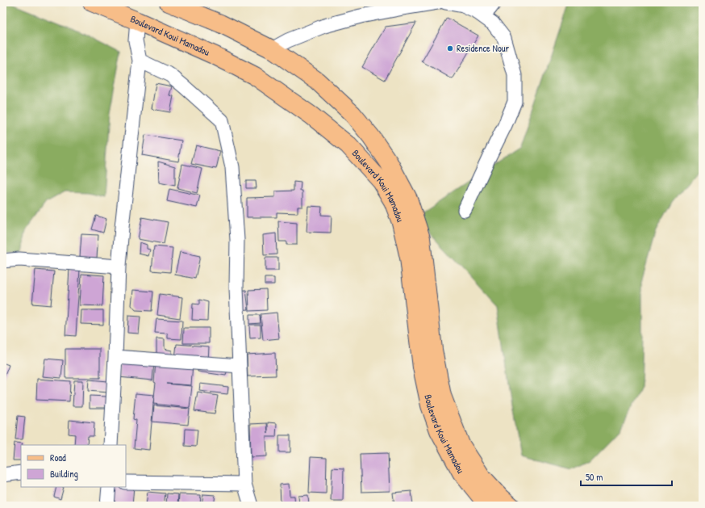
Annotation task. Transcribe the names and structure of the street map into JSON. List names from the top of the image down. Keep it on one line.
{"streets":{"main road":["Boulevard Koui Mamadou"]},"places":["Residence Nour"],"legend":["Road","Building"],"scale_bar":"50 m"}
